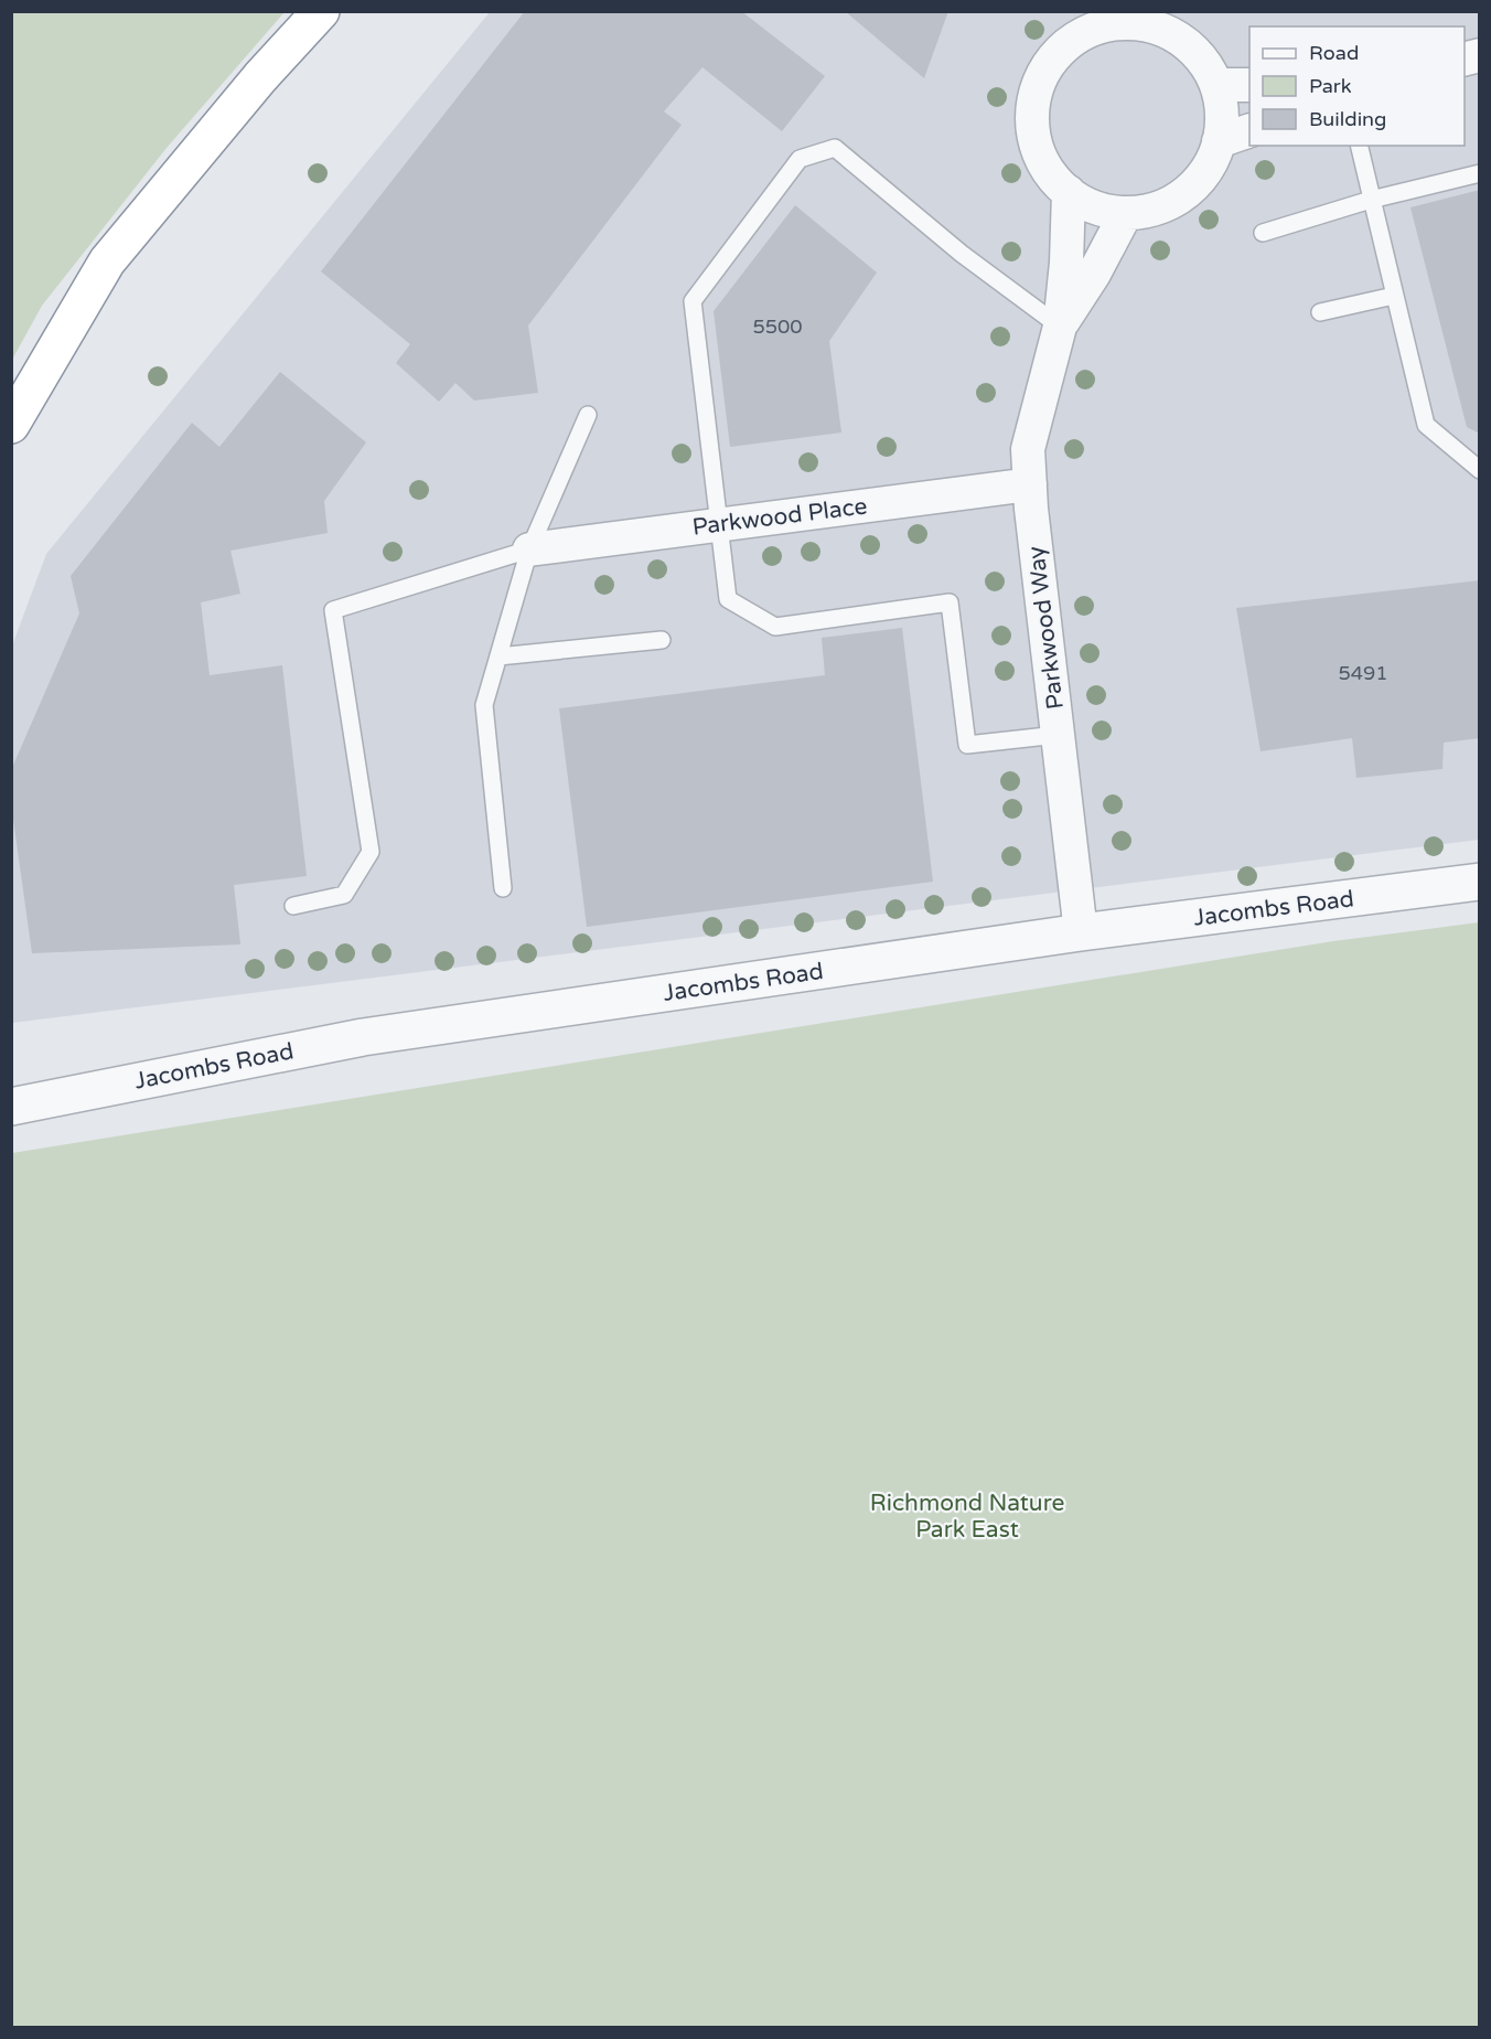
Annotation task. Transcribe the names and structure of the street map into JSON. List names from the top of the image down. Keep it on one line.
{"streets":{"street":["Parkwood Place","Parkwood Way","Jacombs Road"]},"crossings":[["Parkwood Place","Parkwood Way"],["Parkwood Way","Jacombs Road"]],"parks":["Richmond Nature Park East"],"house_numbers":["5500","5491"],"legend":["Road","Park","Building"]}
